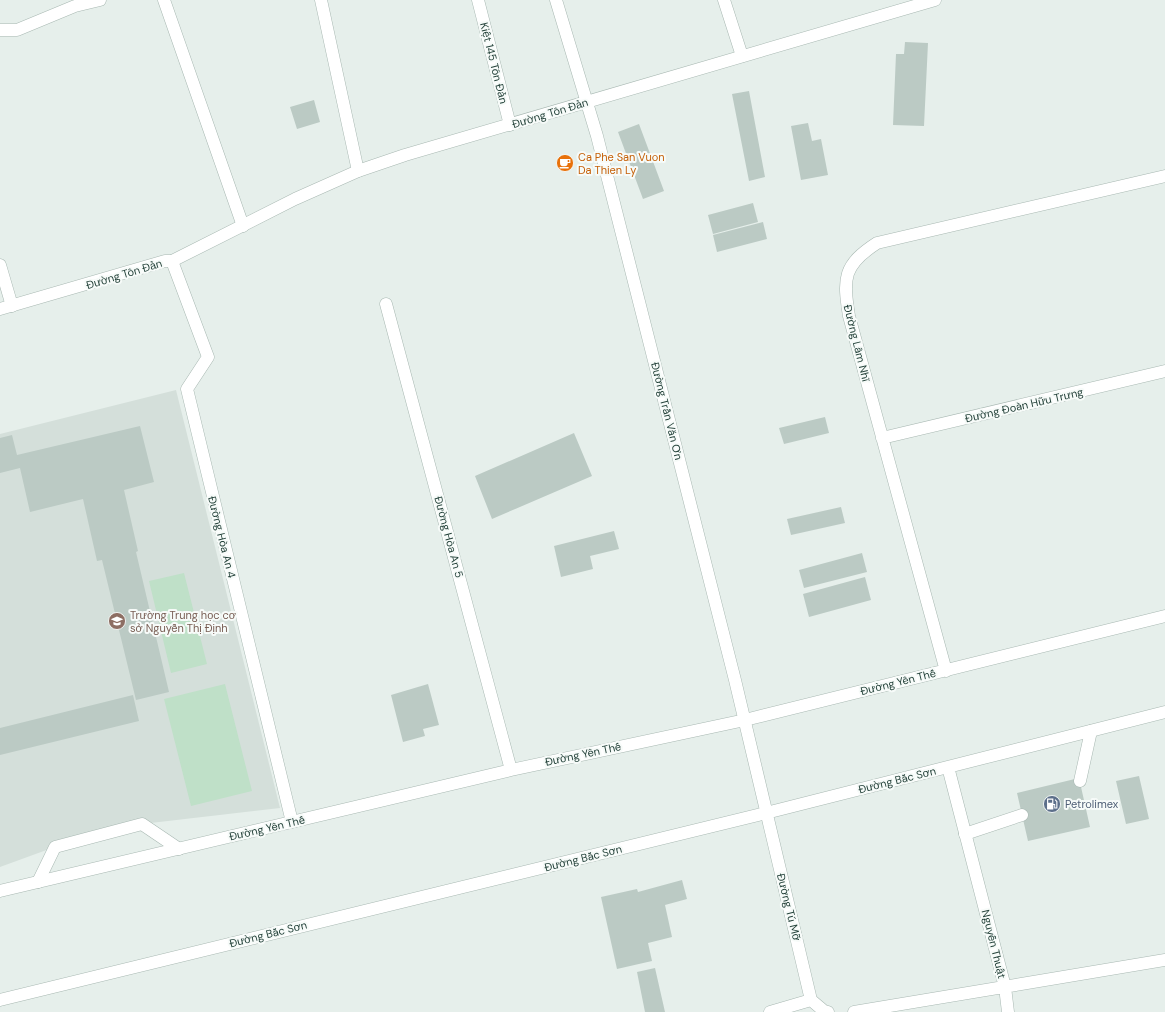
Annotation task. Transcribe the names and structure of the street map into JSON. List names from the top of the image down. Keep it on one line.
{"streets":{"street":["Kiệt 145 Tôn Đản","Đường Tôn Đản","Đường Lâm Nhĩ","Đường Đoàn Hữu Trưng","Đường Trần Văn Ơn","Đường Hòa An 4","Đường Hòa An 5","Đường Yên Thế","Đường Bắc Sơn","Đường Tú Mỡ","Nguyễn Thuật"]},"crossings":[["Kiệt 145 Tôn Đản","Đường Tôn Đản"],["Đường Tôn Đản","Đường Trần Văn Ơn"],["Đường Tôn Đản","Đường Hòa An 4"],["Đường Lâm Nhĩ","Đường Đoàn Hữu Trưng"],["Đường Lâm Nhĩ","Đường Yên Thế"],["Đường Trần Văn Ơn","Đường Yên Thế"],["Đường Trần Văn Ơn","Đường Tú Mỡ"],["Đường Hòa An 4","Đường Yên Thế"],["Đường Hòa An 5","Đường Yên Thế"],["Đường Bắc Sơn","Đường Tú Mỡ"],["Đường Bắc Sơn","Nguyễn Thuật"]],"places":{"cafe":["Ca Phe San Vuon Da Thien Ly"],"school or university":["Trường Trung học cơ sở Nguyễn Thị Định"],"fuel station":["Petrolimex"]}}
